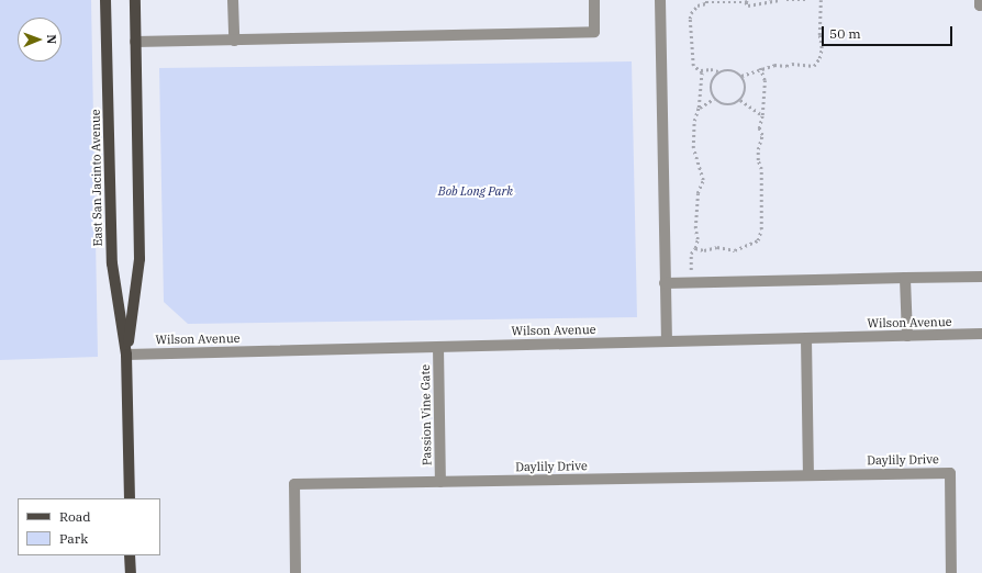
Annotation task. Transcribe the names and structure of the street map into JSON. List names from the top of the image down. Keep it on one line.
{"streets":{"main road":["East San Jacinto Avenue"],"street":["Wilson Avenue","Passion Vine Gate","Daylily Drive"]},"crossings":[["East San Jacinto Avenue","Wilson Avenue"],["Wilson Avenue","Passion Vine Gate"],["Passion Vine Gate","Daylily Drive"]],"parks":["Bob Long Park"],"legend":["Road","Park"],"scale_bar":"50 m","north":"right"}
